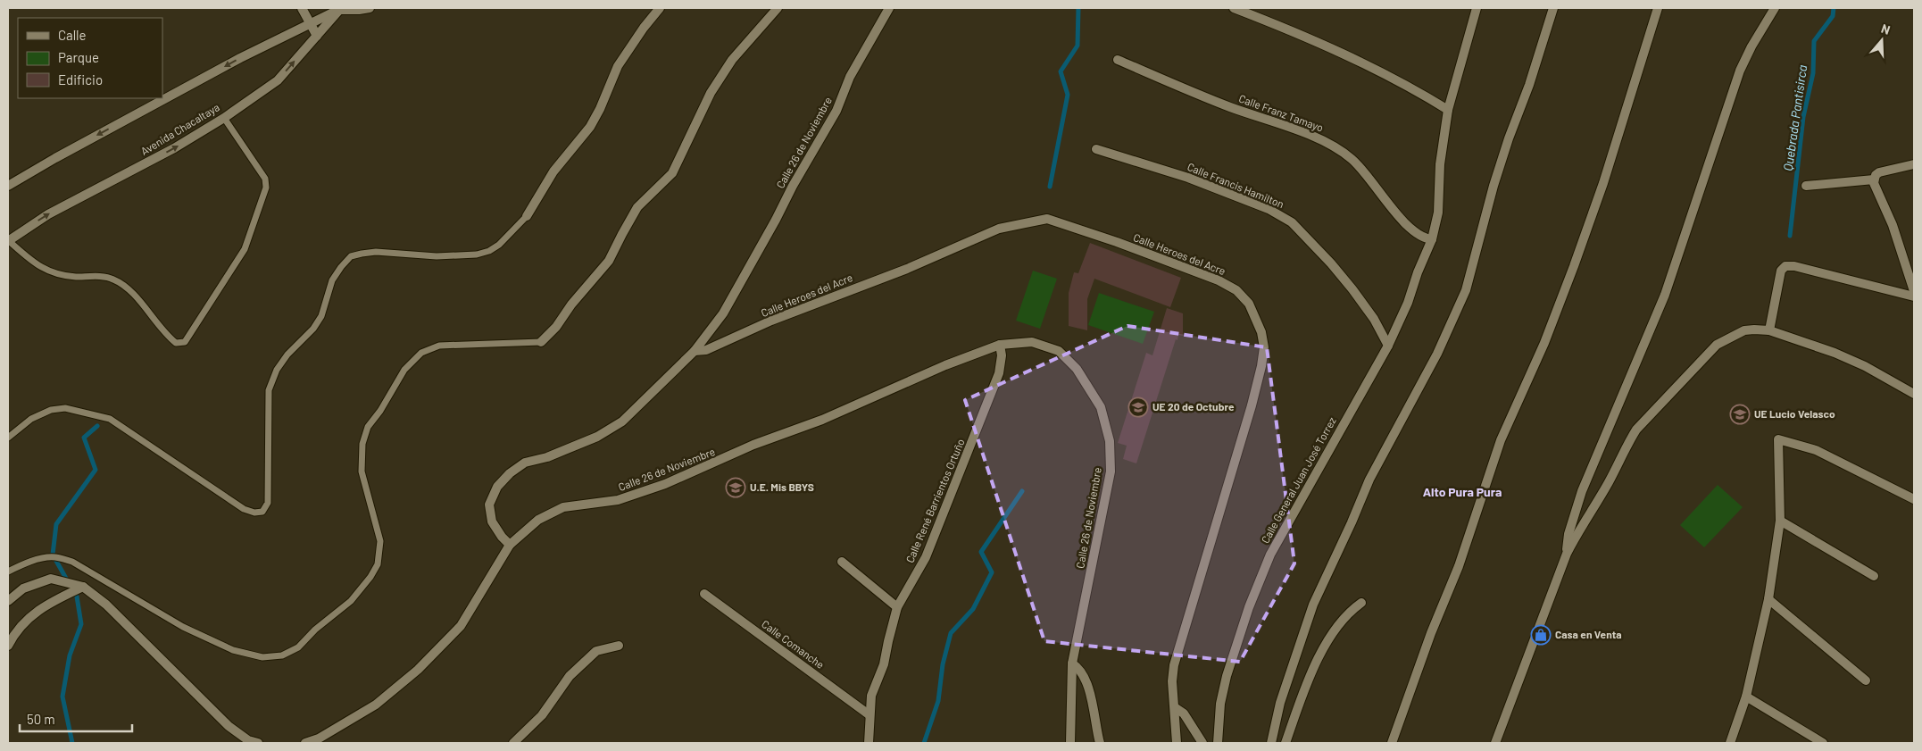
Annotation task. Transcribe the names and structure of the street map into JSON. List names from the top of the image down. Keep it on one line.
{"streets":{"street":["Calle Franz Tamayo","Avenida Chacaltaya","Calle 26 de Noviembre","Calle Francis Hamilton","Calle Heroes del Acre","Calle General Juan José Torrez","Calle René Barrientos Ortuño","Calle Comanche"]},"crossings":[["Calle Franz Tamayo","Calle General Juan José Torrez"],["Calle 26 de Noviembre","Calle Heroes del Acre"],["Calle 26 de Noviembre","Calle René Barrientos Ortuño"],["Calle Francis Hamilton","Calle General Juan José Torrez"],["Calle René Barrientos Ortuño","Calle Comanche"]],"districts":["Alto Pura Pura"],"water":["Quebrada Pantisirca"],"places":{"school or university":["UE 20 de Octubre","UE Lucio Velasco","U.E. Mis BBYS"],"shop":["Casa en Venta"]},"legend":["Calle","Parque","Edificio"],"scale_bar":"50 m","north":"top"}
